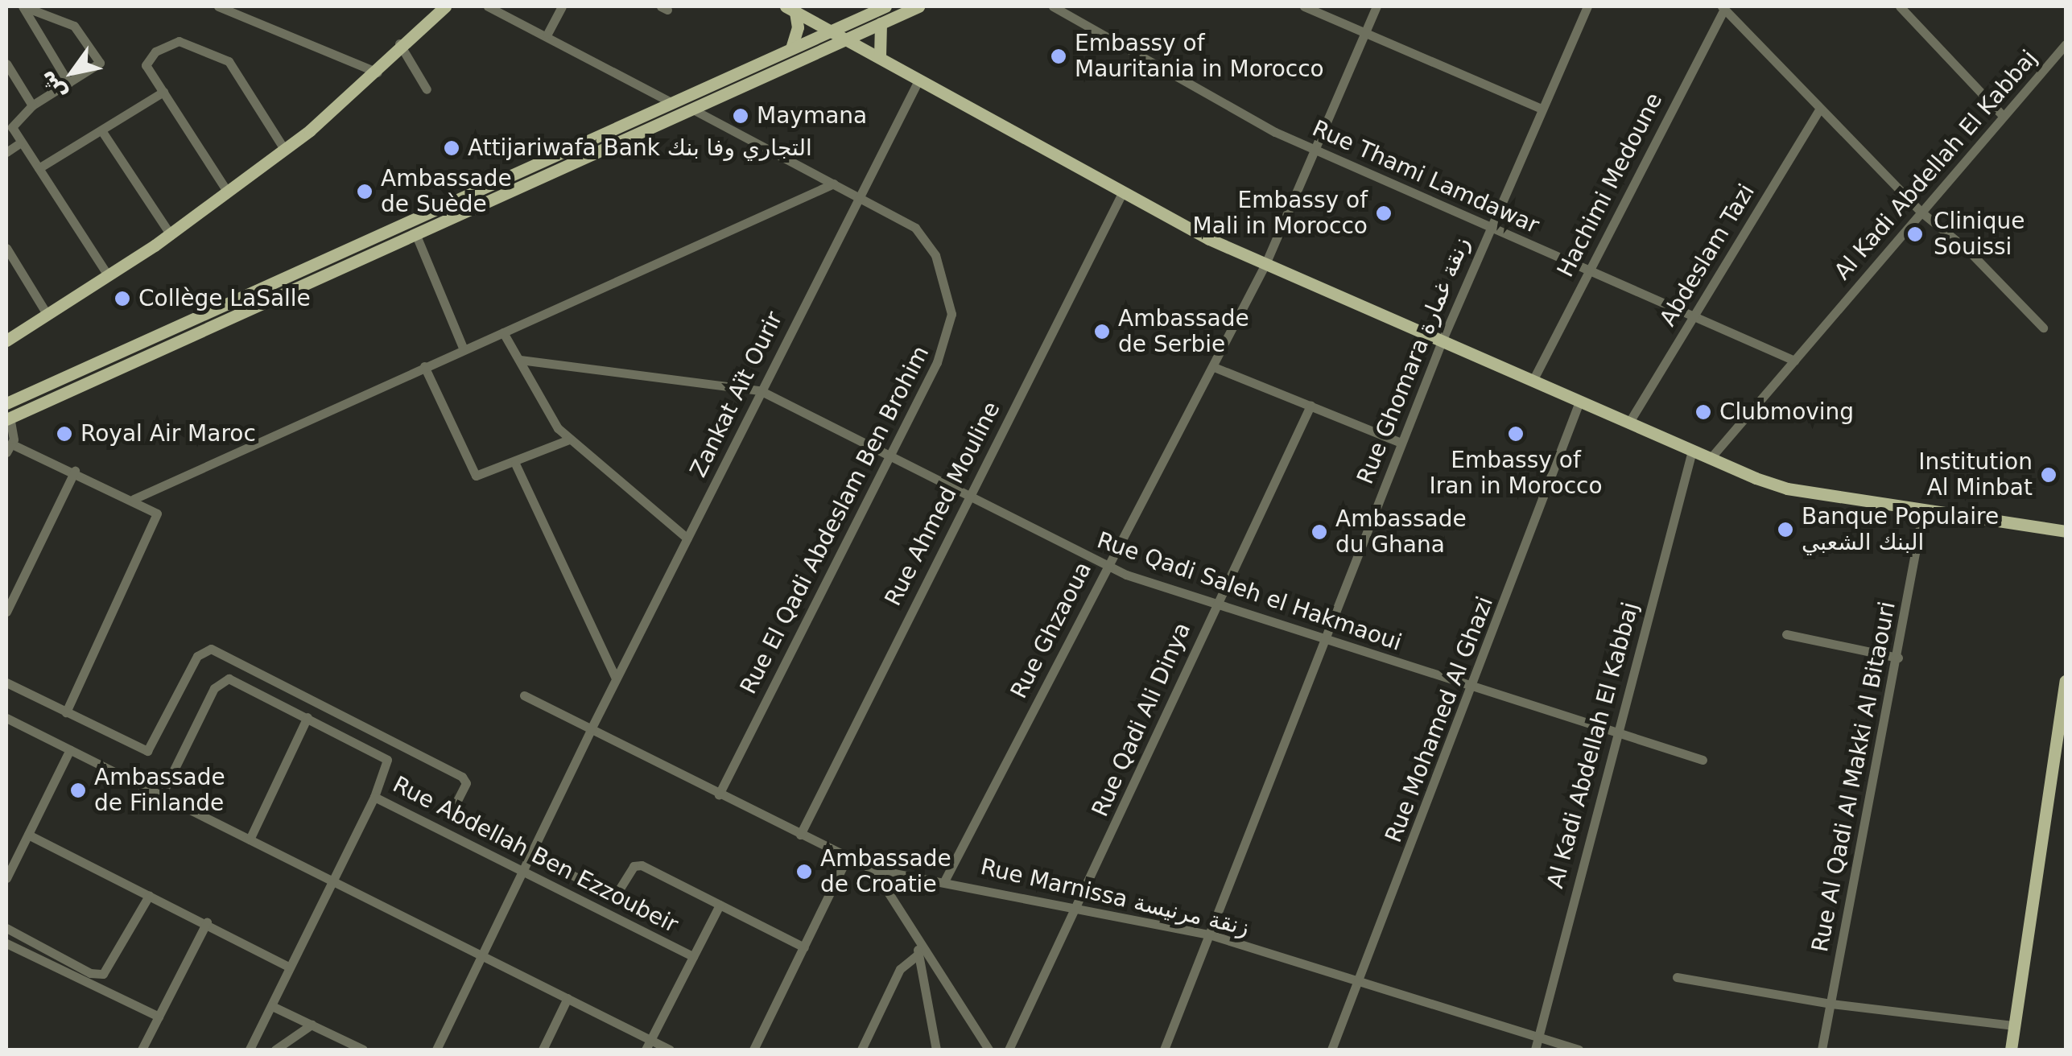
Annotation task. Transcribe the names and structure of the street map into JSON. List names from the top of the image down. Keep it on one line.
{"streets":{"street":["Al Kadi Abdellah El Kabbaj","Rue Thami Lamdawar","Hachimi Medoune","Abdeslam Tazi","Rue Ghomara زنقة غمارة","Zankat Aït Ourir","Rue Ahmed Mouline","Rue El Qadi Abdeslam Ben Brohim","Rue Qadi Saleh el Hakmaoui","Rue Ghzaoua","Rue Qadi Ali Dinya","Rue Mohamed Al Ghazi","Rue Al Qadi Al Makki Al Bitaouri","Rue Abdellah Ben Ezzoubeir","Rue Marnissa زنقة مرنيسة"]},"crossings":[["Al Kadi Abdellah El Kabbaj","Rue Thami Lamdawar"],["Al Kadi Abdellah El Kabbaj","Rue Qadi Saleh el Hakmaoui"],["Al Kadi Abdellah El Kabbaj","Rue Marnissa زنقة مرنيسة"],["Rue Thami Lamdawar","Hachimi Medoune"],["Rue Thami Lamdawar","Abdeslam Tazi"],["Rue Thami Lamdawar","Rue Ghomara زنقة غمارة"],["Rue Thami Lamdawar","Rue Ghzaoua"],["Rue Ghomara زنقة غمارة","Rue Qadi Saleh el Hakmaoui"],["Rue Ghomara زنقة غمارة","Rue Marnissa زنقة مرنيسة"],["Zankat Aït Ourir","Rue El Qadi Abdeslam Ben Brohim"],["Zankat Aït Ourir","Rue Qadi Saleh el Hakmaoui"],["Zankat Aït Ourir","Rue Abdellah Ben Ezzoubeir"],["Zankat Aït Ourir","Rue Marnissa زنقة مرنيسة"],["Rue Ahmed Mouline","Rue Qadi Saleh el Hakmaoui"],["Rue Ahmed Mouline","Rue Marnissa زنقة مرنيسة"],["Rue El Qadi Abdeslam Ben Brohim","Rue Qadi Saleh el Hakmaoui"],["Rue El Qadi Abdeslam Ben Brohim","Rue Marnissa زنقة مرنيسة"],["Rue Qadi Saleh el Hakmaoui","Rue Ghzaoua"],["Rue Qadi Saleh el Hakmaoui","Rue Qadi Ali Dinya"],["Rue Qadi Saleh el Hakmaoui","Rue Mohamed Al Ghazi"],["Rue Ghzaoua","Rue Marnissa زنقة مرنيسة"],["Rue Qadi Ali Dinya","Rue Marnissa زنقة مرنيسة"],["Rue Mohamed Al Ghazi","Rue Marnissa زنقة مرنيسة"]],"places":["Embassy of Mauritania in Morocco","Maymana","Attijariwafa Bank التجاري وفا بنك","Ambassade de Suède","Embassy of Mali in Morocco","Clinique Souissi","Collège LaSalle","Ambassade de Serbie","Clubmoving","Royal Air Maroc","Embassy of Iran in Morocco","Institution Al Minbat","Banque Populaire البنك الشعبي","Ambassade du Ghana","Ambassade de Finlande","Ambassade de Croatie"],"north":"bottom left"}
